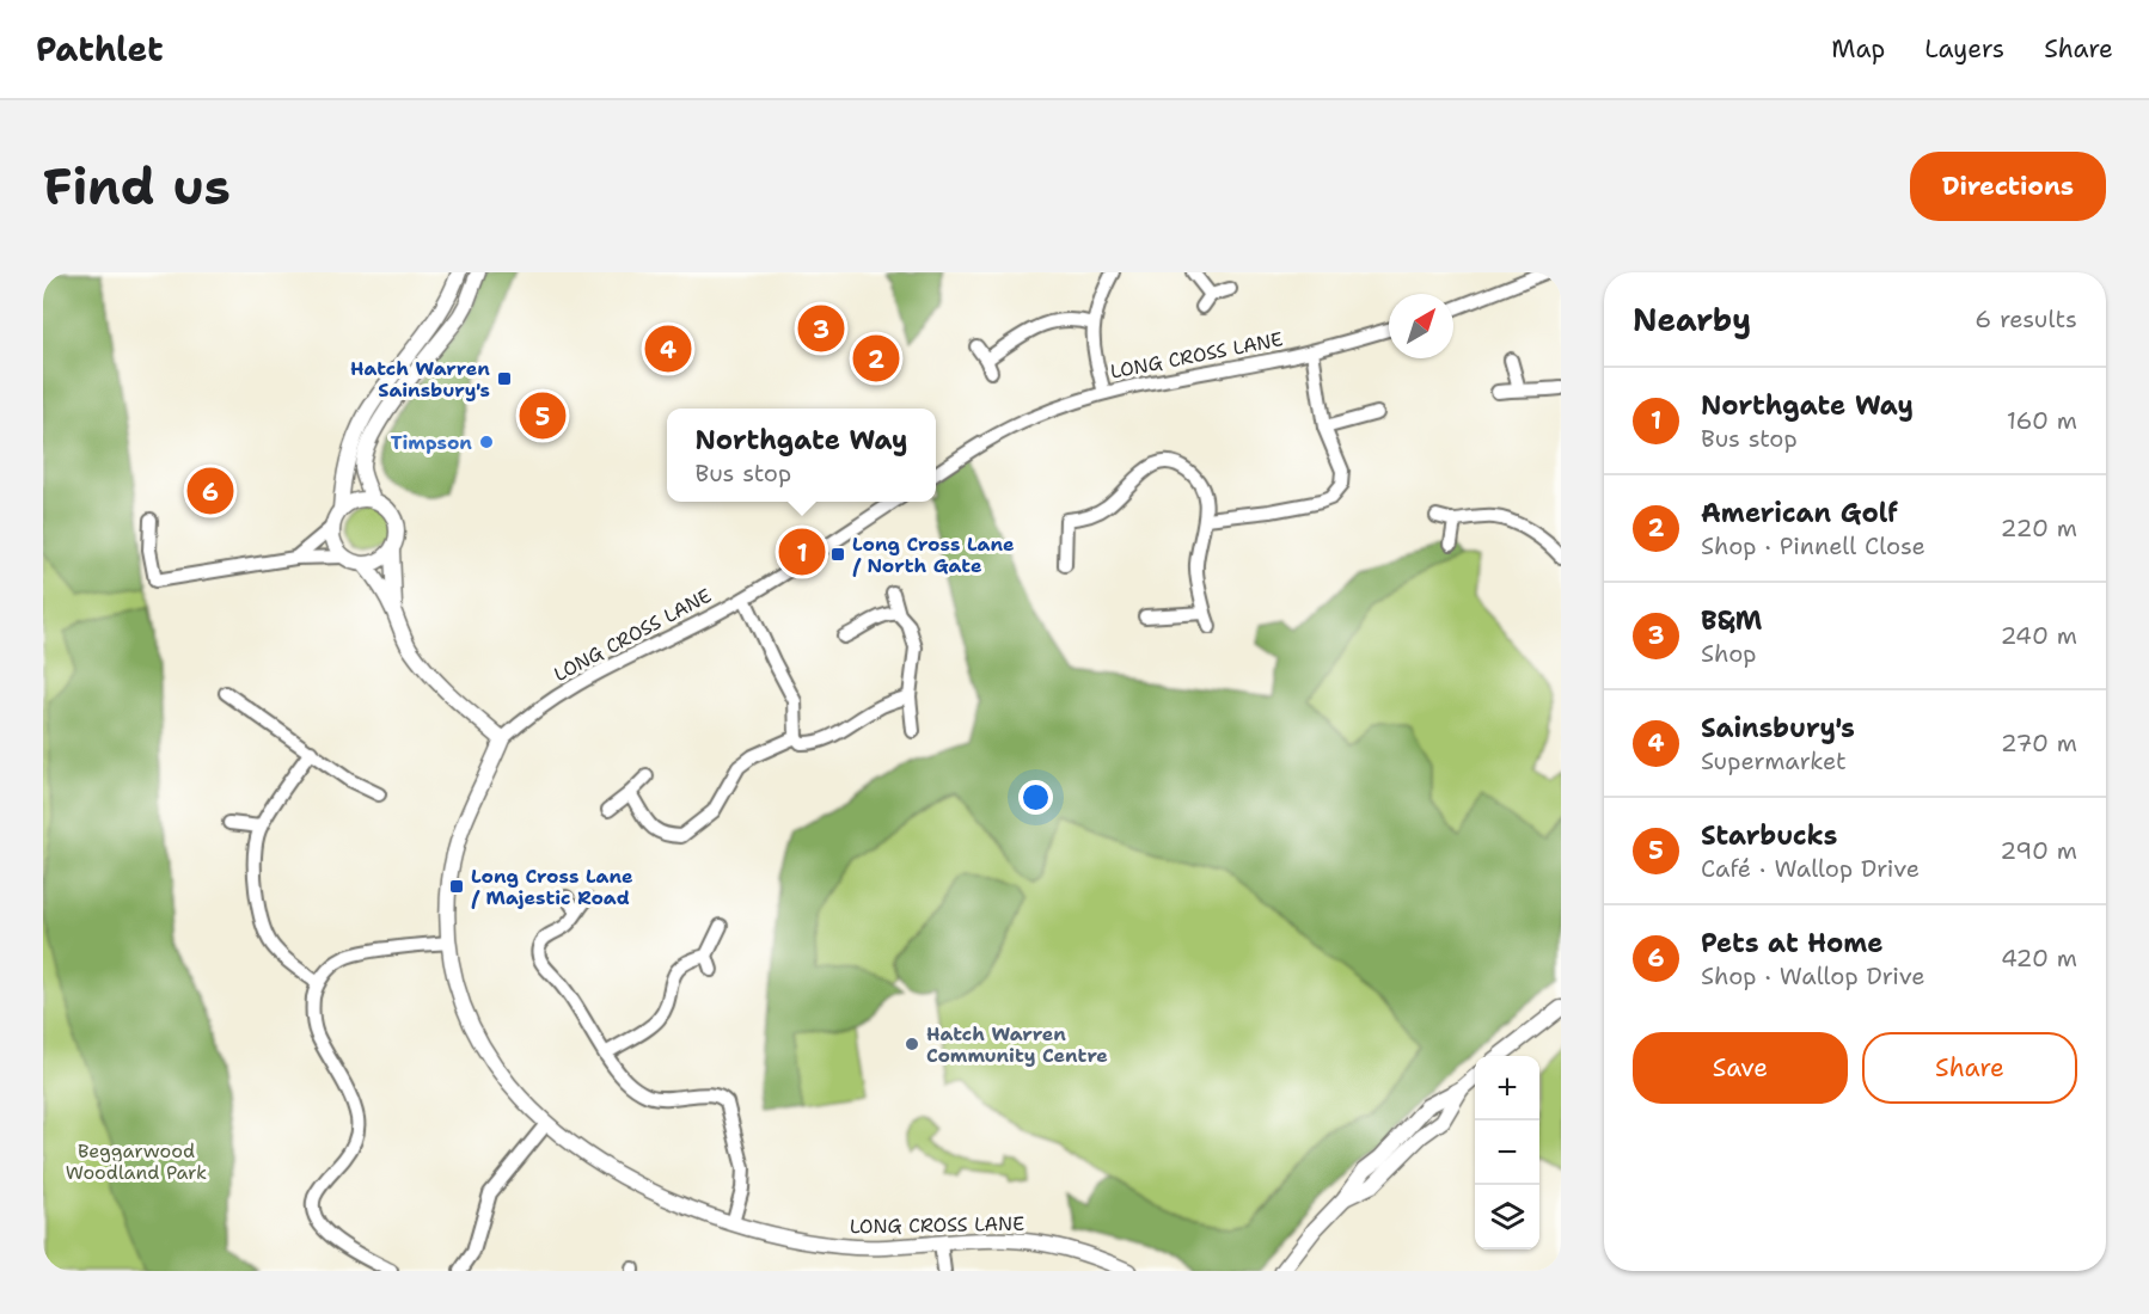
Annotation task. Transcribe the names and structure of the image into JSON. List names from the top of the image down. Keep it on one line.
{"streets":{"street":["LONG CROSS LANE"]},"parks":["Beggarwood Woodland Park"],"places":{"transit":["Hatch Warren Sainsbury's","Long Cross Lane / North Gate","Long Cross Lane / Majestic Road"],"other":["Timpson","Hatch Warren Community Centre"]},"north":"top right","page":{"header":"Pathlet","nav":["Map","Layers","Share"],"buttons":["Directions",["Save","Share"]],"title":"Find us","heading":["Nearby","6 results"],"pins":["3","4","2","5","6","1"],"list":[{"mark":"1","name":"Northgate Way","note":"Bus stop","value":"160 m"},{"mark":"2","name":"American Golf","note":"Shop · Pinnell Close","value":"220 m"},{"mark":"3","name":"B&M","note":"Shop","value":"240 m"},{"mark":"4","name":"Sainsbury's","note":"Supermarket","value":"270 m"},{"mark":"5","name":"Starbucks","note":"Café · Wallop Drive","value":"290 m"},{"mark":"6","name":"Pets at Home","note":"Shop · Wallop Drive","value":"420 m"}],"popup":["Northgate Way","Bus stop"],"map_buttons":["+","−"]}}
